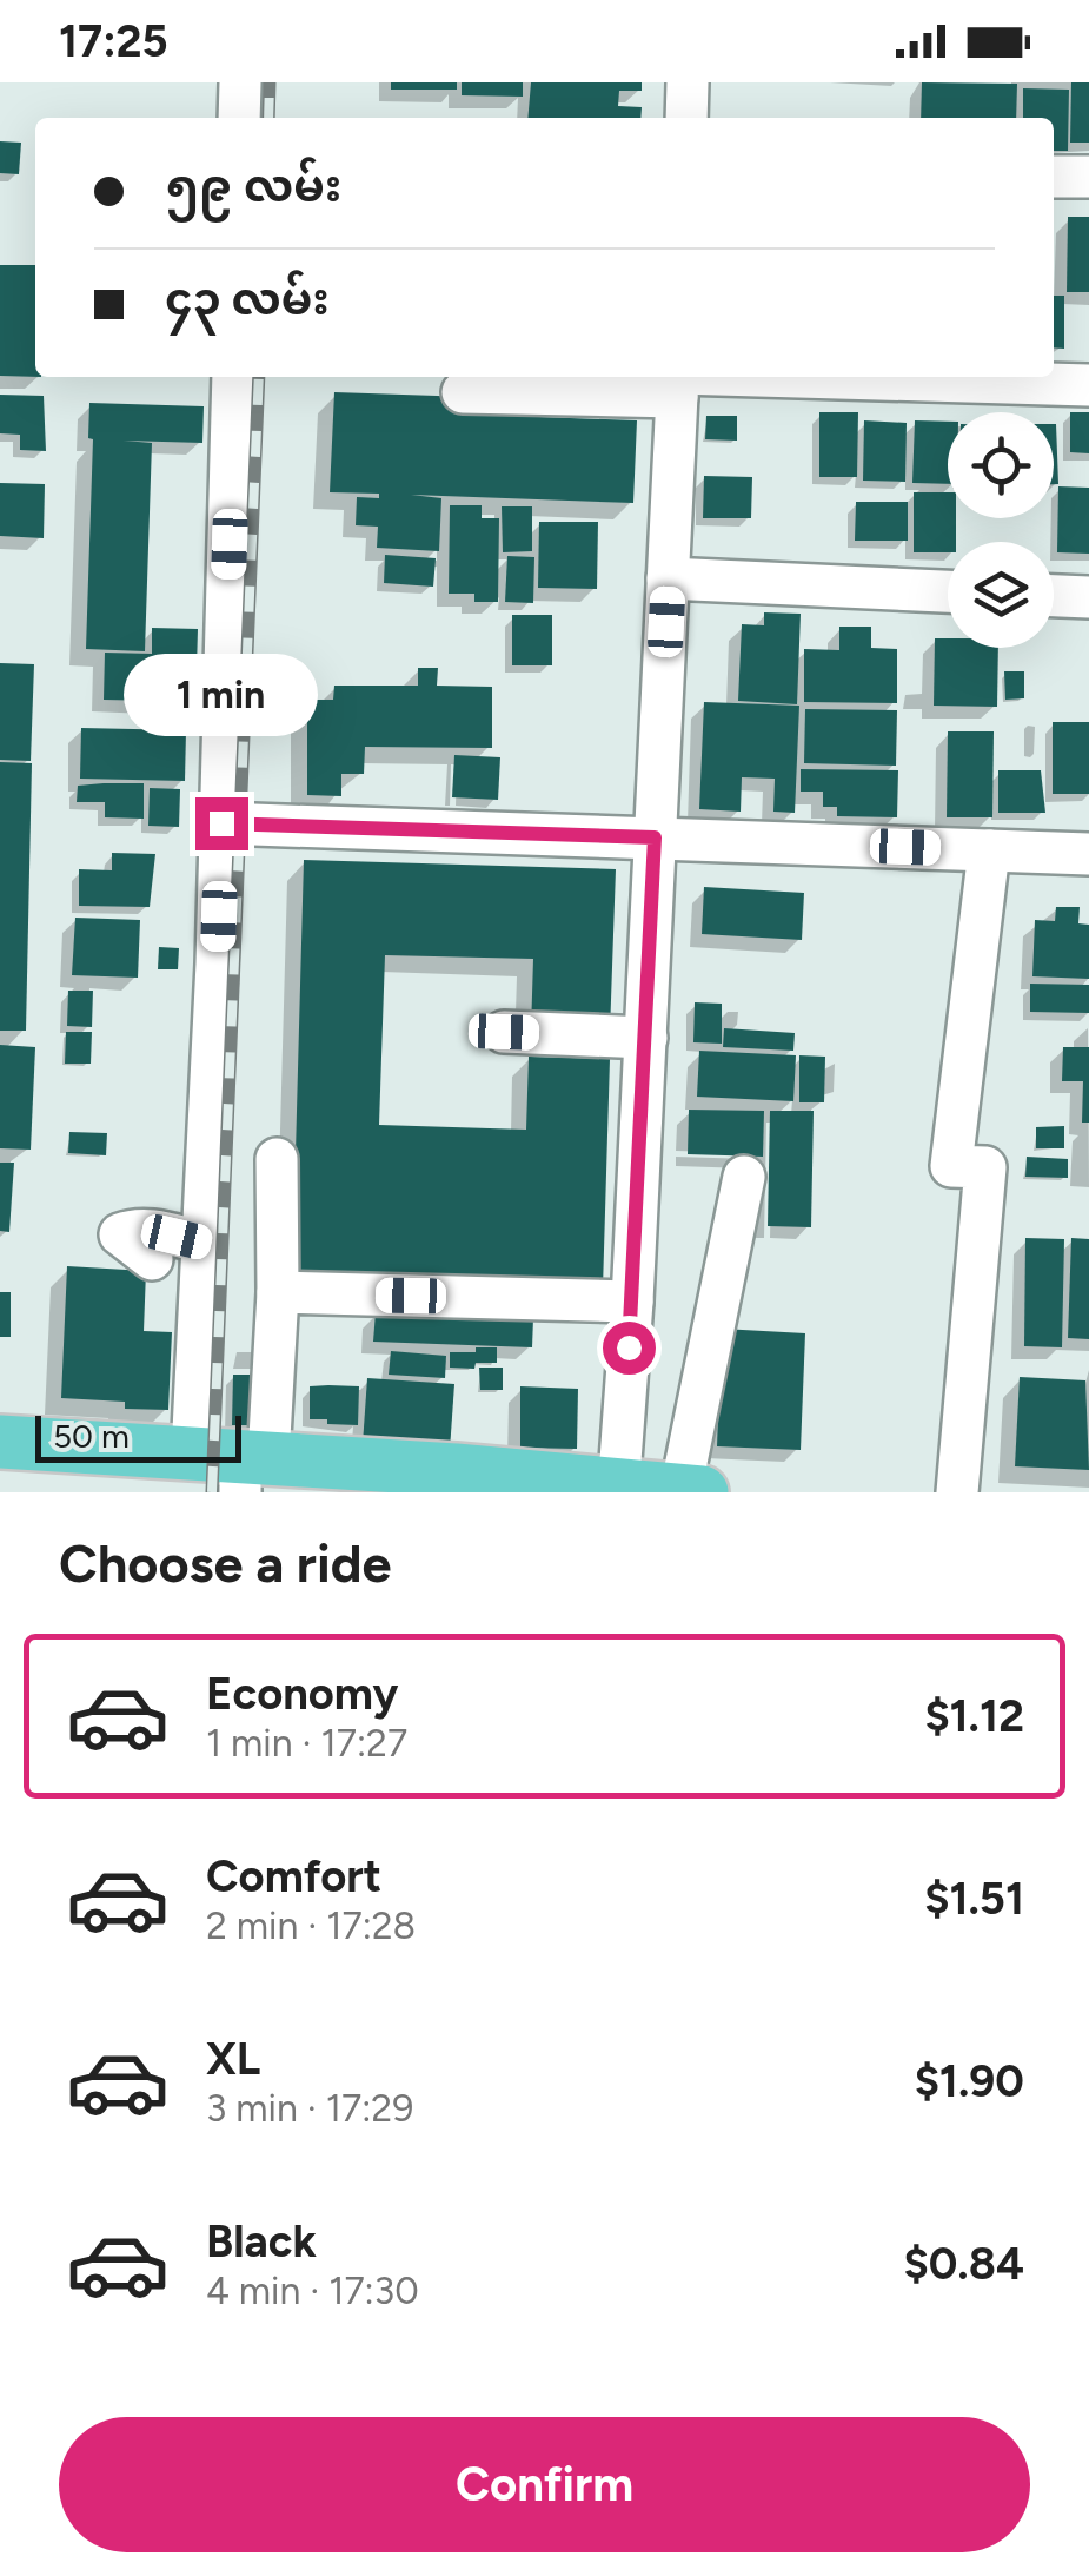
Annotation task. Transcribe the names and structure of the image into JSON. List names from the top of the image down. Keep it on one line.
{"scale_bar":"50 m","page":{"status":"17:25","banner":["၅၉ လမ်း","၄၃ လမ်း"],"bubble":"1 min","scale":"50 m","heading":"Choose a ride","list":[{"name":"Economy","note":"1 min · 17:27","value":"$1.12"},{"name":"Comfort","note":"2 min · 17:28","value":"$1.51"},{"name":"XL","note":"3 min · 17:29","value":"$1.90"},{"name":"Black","note":"4 min · 17:30","value":"$0.84"}],"buttons":"Confirm"}}
